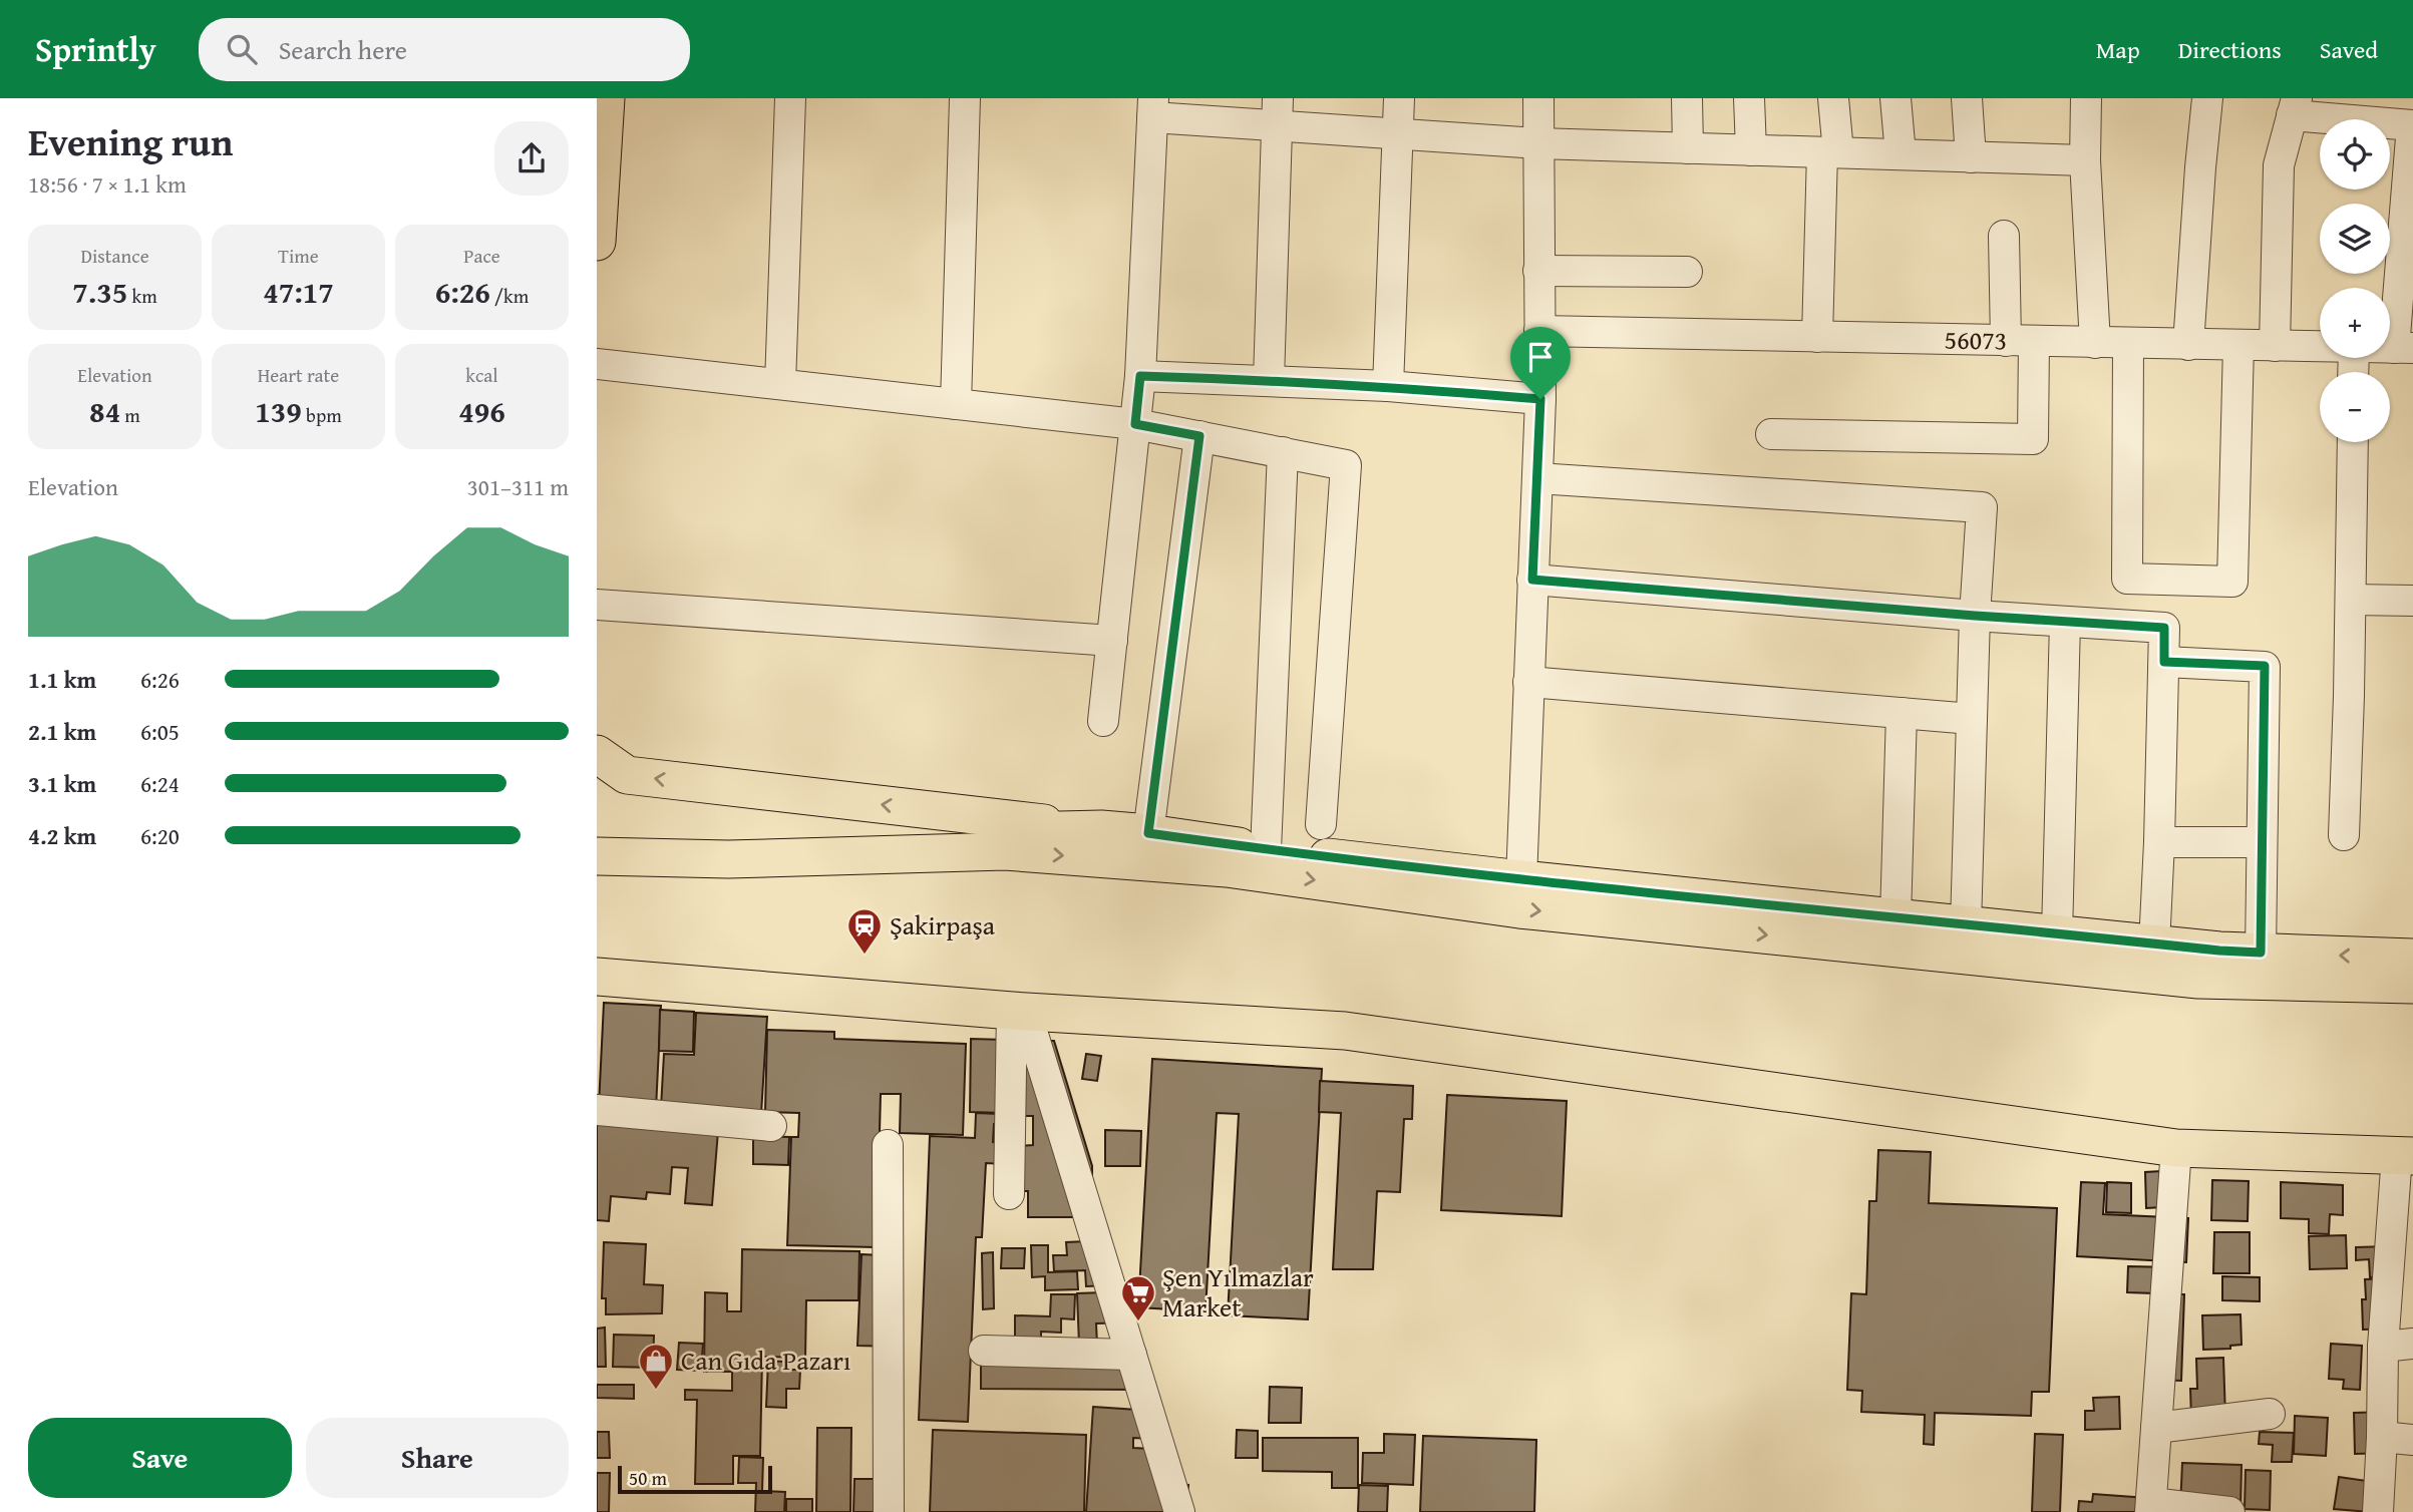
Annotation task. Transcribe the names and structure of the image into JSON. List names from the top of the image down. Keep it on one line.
{"streets":{"street":["56073"]},"places":{"station":["Şakirpaşa"],"supermarket":["Şen Yılmazlar Market"],"shop":["Can Gıda Pazarı"]},"scale_bar":"50 m","page":{"header":"Sprintly","search":"Search here","nav":["Map","Directions","Saved"],"heading":["Evening run","18:56 · 7 × 1.1 km"],"map_buttons":["+","−"],"stats":[["Distance","7.35 km"],["Time","47:17"],["Pace","6:26 /km"],["Elevation","84 m"],["Heart rate","139 bpm"],["kcal","496"]],"chart":["Elevation","301–311 m"],"list":[{"name":"1.1 km","note":"6:26"},{"name":"2.1 km","note":"6:05"},{"name":"3.1 km","note":"6:24"},{"name":"4.2 km","note":"6:20"}],"buttons":["Save","Share"],"scale":"50 m"}}
